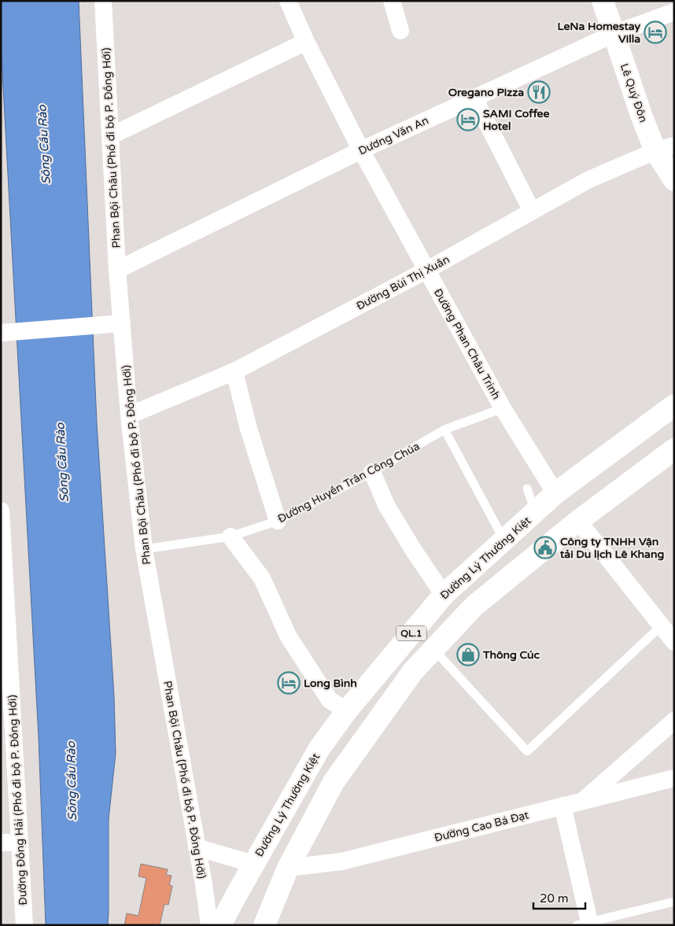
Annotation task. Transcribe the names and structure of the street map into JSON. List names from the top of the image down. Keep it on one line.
{"streets":{"main road":["Lê Quý Đôn","Đường Lý Thường Kiệt","QL.1"],"street":["Dương Văn An","Phan Bội Châu (Phố đi bộ P. Đồng Hới)","Đường Bùi Thị Xuân","Đường Phan Châu Trinh","Đường Đồng Hải (Phố đi bộ P. Đồng Hới)","Đường Cao Bá Đạt"],"lane":["Đường Huyền Trân Công Chúa"]},"crossings":[["Lê Quý Đôn","Dương Văn An"],["Lê Quý Đôn","Đường Bùi Thị Xuân"],["Dương Văn An","Phan Bội Châu (Phố đi bộ P. Đồng Hới)"],["Dương Văn An","Đường Phan Châu Trinh"],["Phan Bội Châu (Phố đi bộ P. Đồng Hới)","Đường Bùi Thị Xuân"],["Phan Bội Châu (Phố đi bộ P. Đồng Hới)","Đường Huyền Trân Công Chúa"],["Đường Bùi Thị Xuân","Đường Phan Châu Trinh"],["Đường Phan Châu Trinh","Đường Huyền Trân Công Chúa"],["Đường Phan Châu Trinh","Đường Lý Thường Kiệt"],["QL.1","Đường Cao Bá Đạt"]],"water":["Sông Cầu Rào"],"places":{"hotel":["LeNa Homestay Villa","SAMI Coffee Hotel","Long Bình"],"restaurant":["Oregano Pizza"],"public building":["Công ty TNHH Vận tải Du lịch Lê Khang"],"shop":["Thông Cúc"]},"scale_bar":"20 m"}
